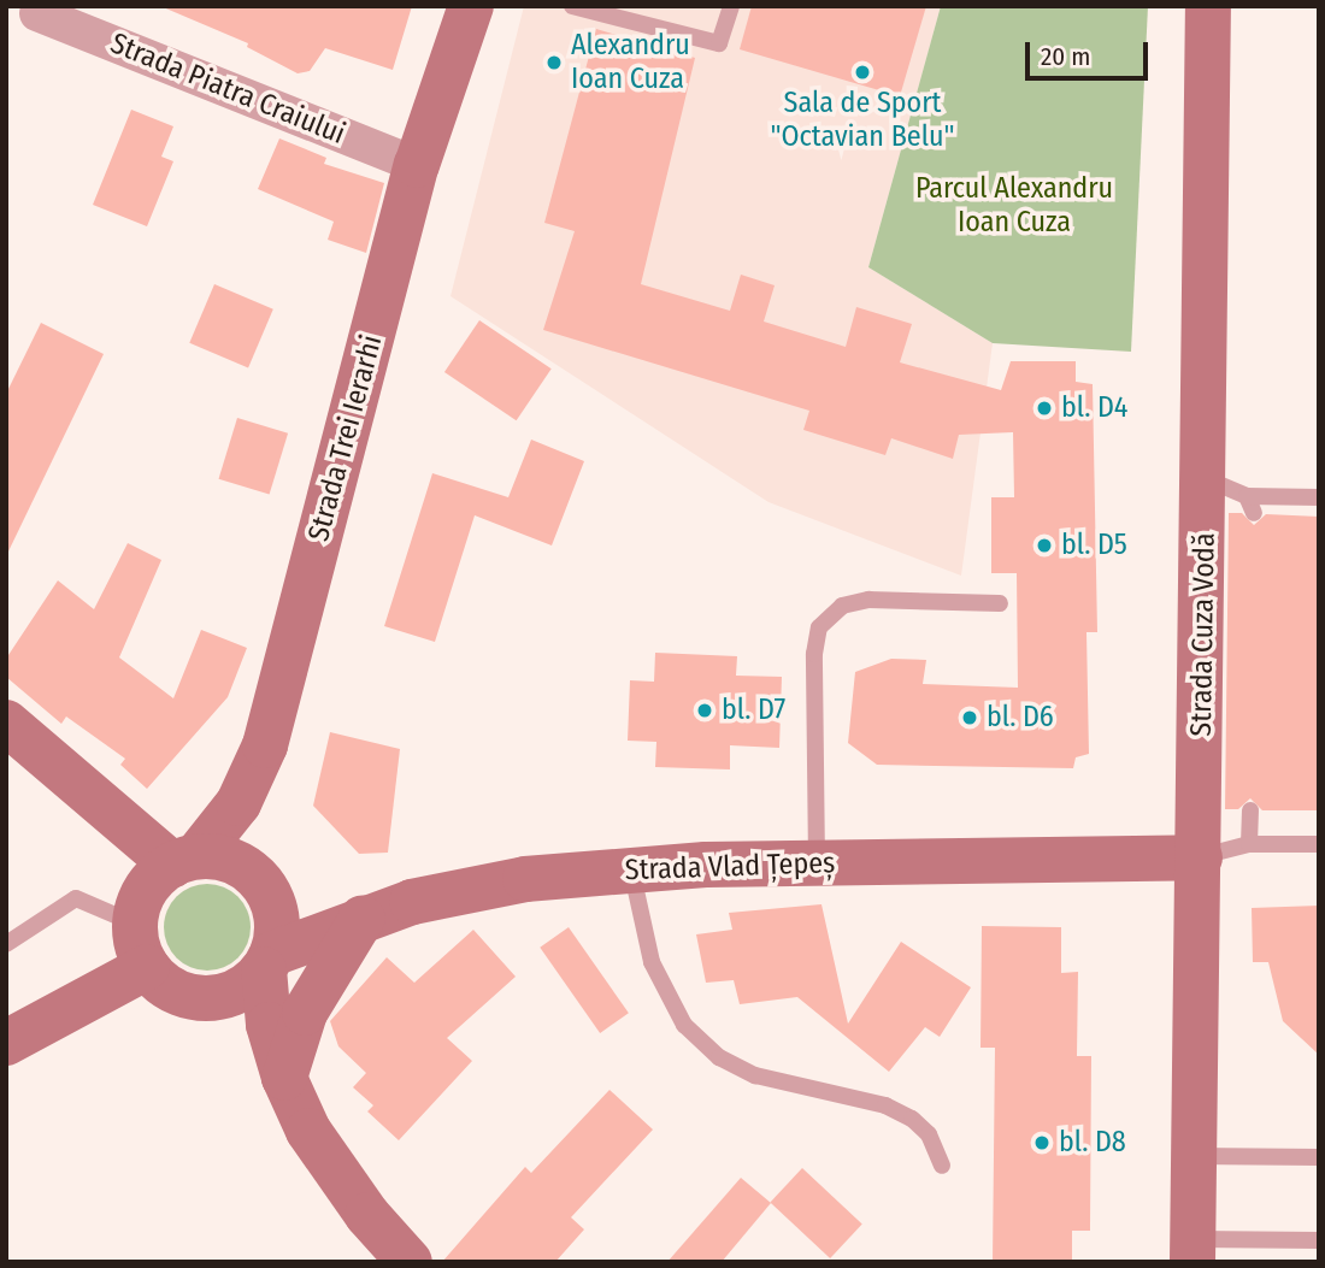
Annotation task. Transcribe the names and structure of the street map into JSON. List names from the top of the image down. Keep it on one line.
{"streets":{"main road":["Strada Trei Ierarhi","Strada Cuza Vodă","Strada Vlad Țepeș"],"street":["Strada Piatra Craiului"]},"crossings":[["Strada Piatra Craiului","Strada Trei Ierarhi"],["Strada Trei Ierarhi","Strada Vlad Țepeș"],["Strada Cuza Vodă","Strada Vlad Țepeș"]],"parks":["Parcul Alexandru Ioan Cuza"],"places":["Alexandru Ioan Cuza","Sala de Sport \"Octavian Belu\"","bl. D4","bl. D5","bl. D7","bl. D6","bl. D8"],"scale_bar":"20 m"}
